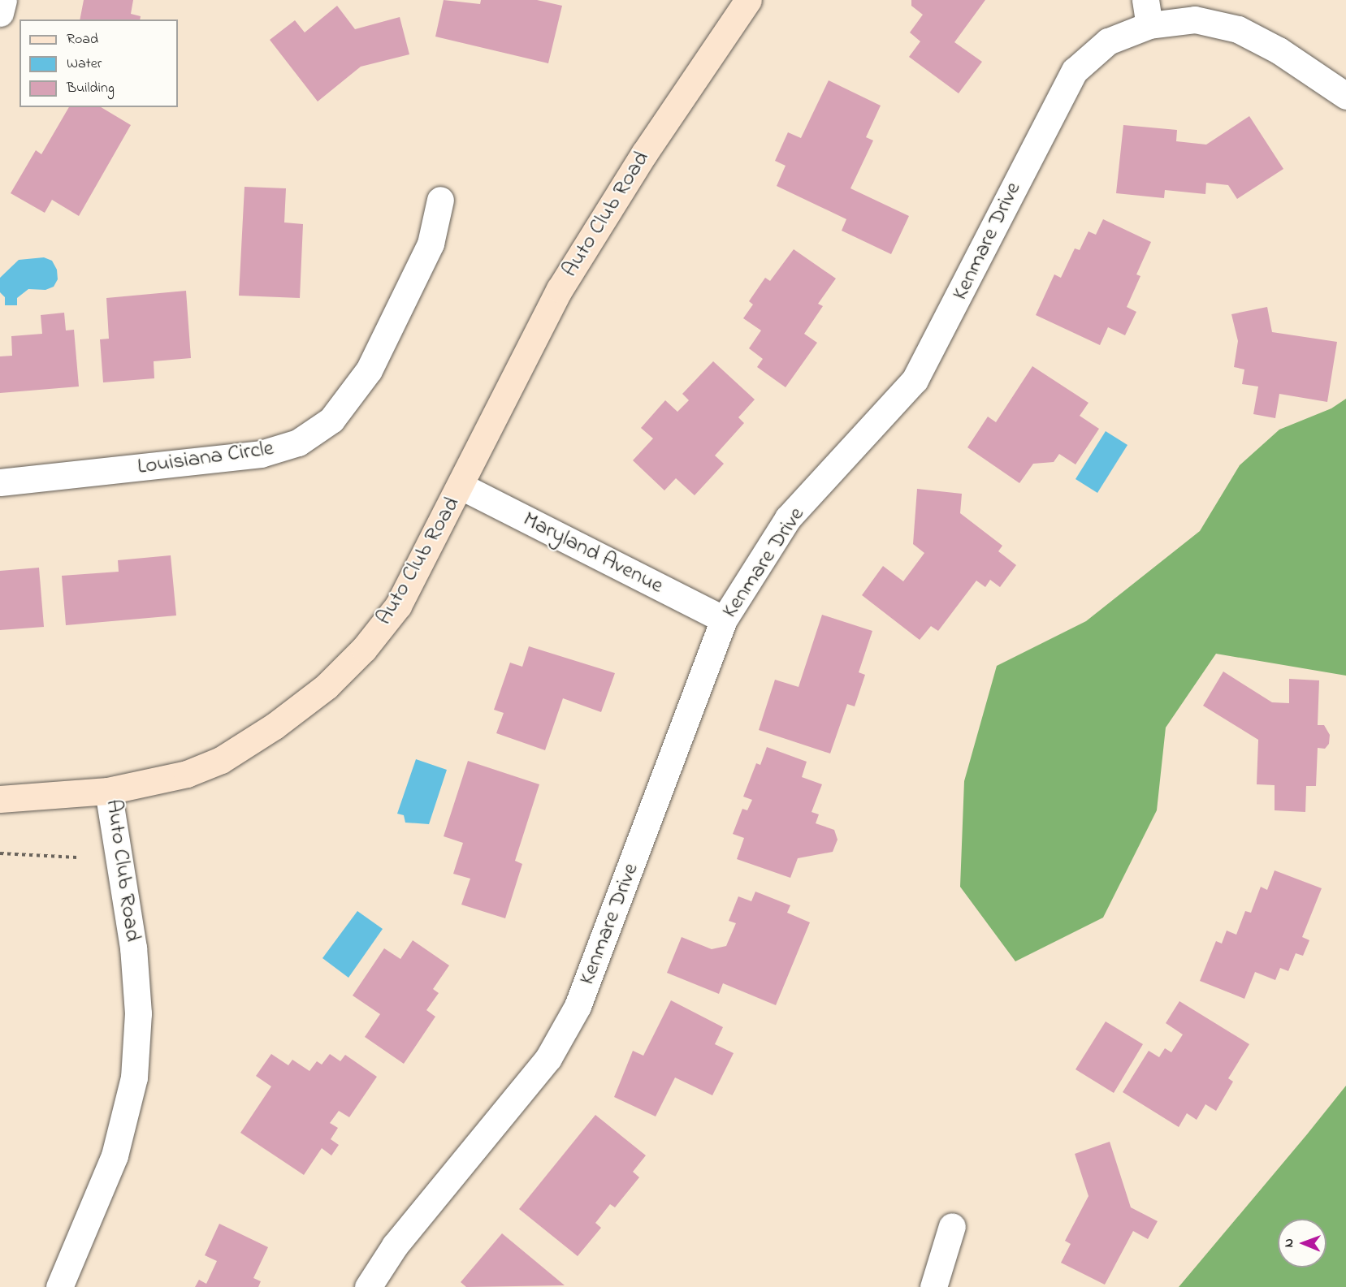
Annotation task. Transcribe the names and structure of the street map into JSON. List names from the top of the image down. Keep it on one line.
{"streets":{"street":["Auto Club Road","Kenmare Drive","Louisiana Circle","Maryland Avenue"]},"crossings":[["Auto Club Road","Maryland Avenue"],["Kenmare Drive","Maryland Avenue"]],"legend":["Road","Water","Building"],"north":"left"}
